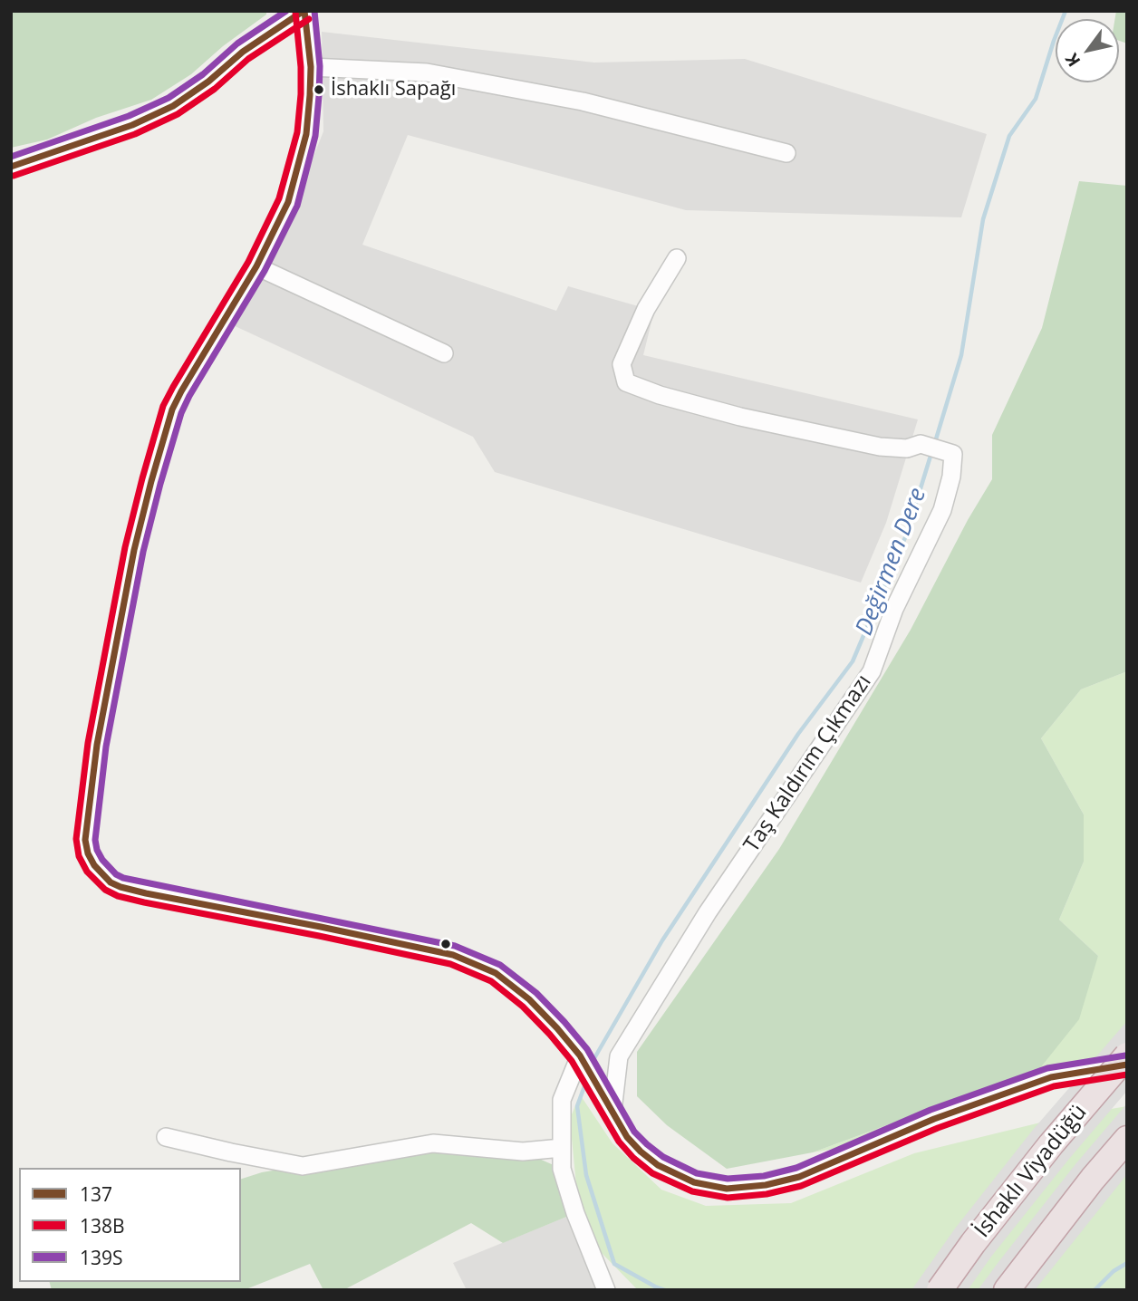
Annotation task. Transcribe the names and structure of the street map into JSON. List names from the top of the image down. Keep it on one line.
{"streets":{"highway":["İshaklı Viyadüğü"],"street":["Taş Kaldırım Çıkmazı"]},"water":["Değirmen Dere"],"places":["İshaklı Sapağı"],"lines":["transit line 137","transit line 139S","transit line 138B"],"legend":["137","138B","139S"],"north":"bottom left"}
